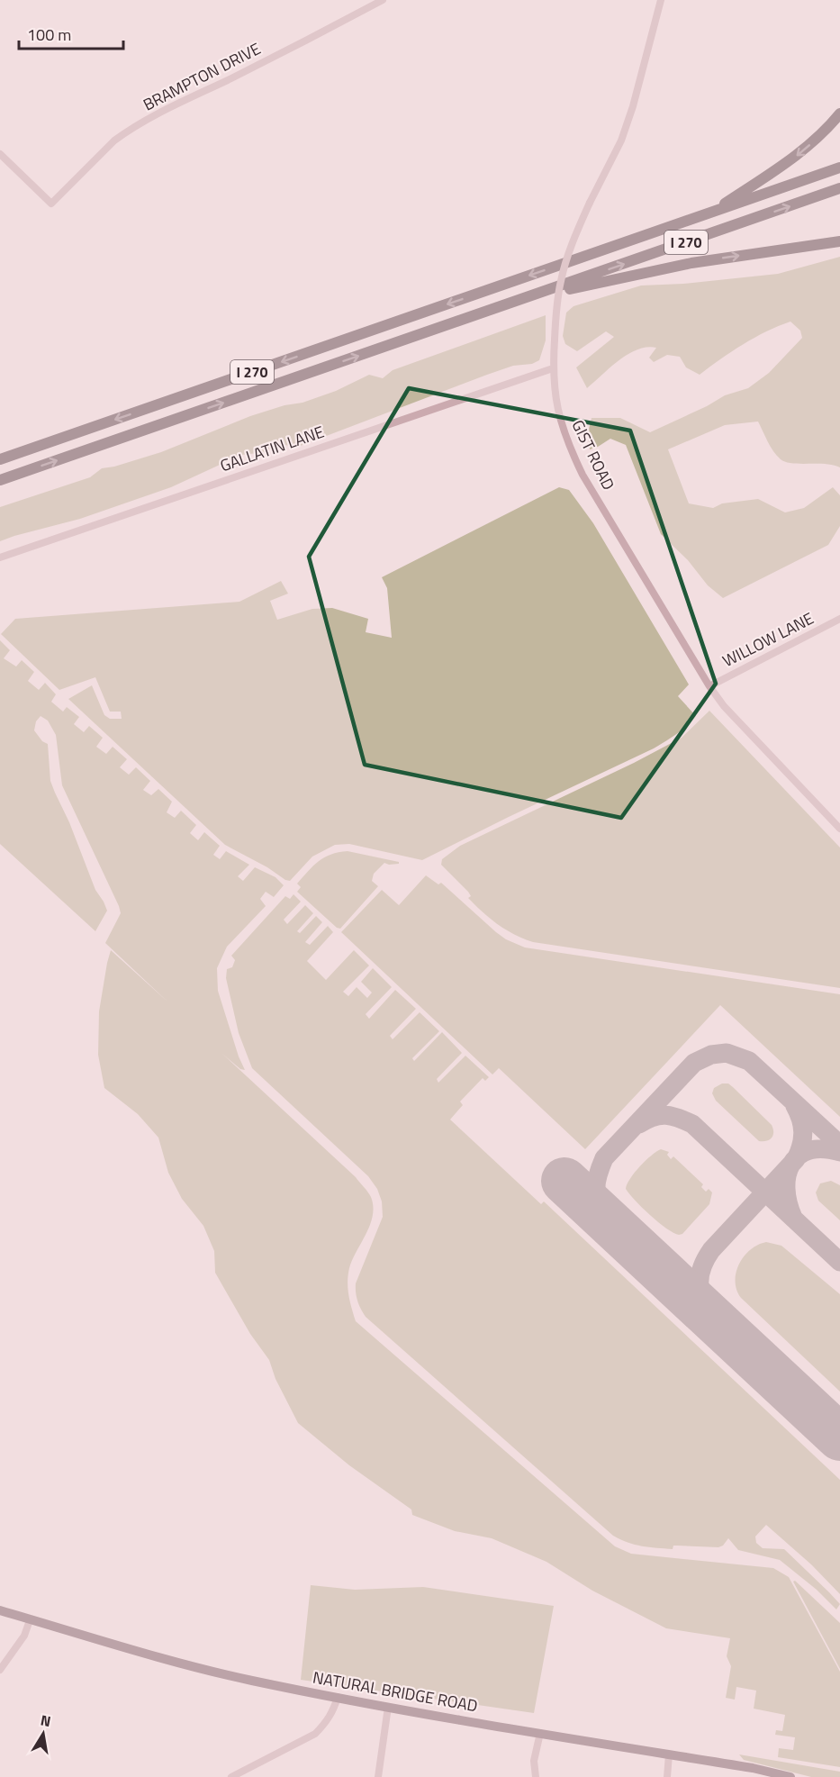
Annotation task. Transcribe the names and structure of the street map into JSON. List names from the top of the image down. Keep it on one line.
{"streets":{"highway":["I 270"],"main road":["NATURAL BRIDGE ROAD"],"street":["BRAMPTON DRIVE","GALLATIN LANE","GIST ROAD","WILLOW LANE"]},"crossings":[["GALLATIN LANE","GIST ROAD"],["GIST ROAD","WILLOW LANE"]],"scale_bar":"100 m","north":"top"}
